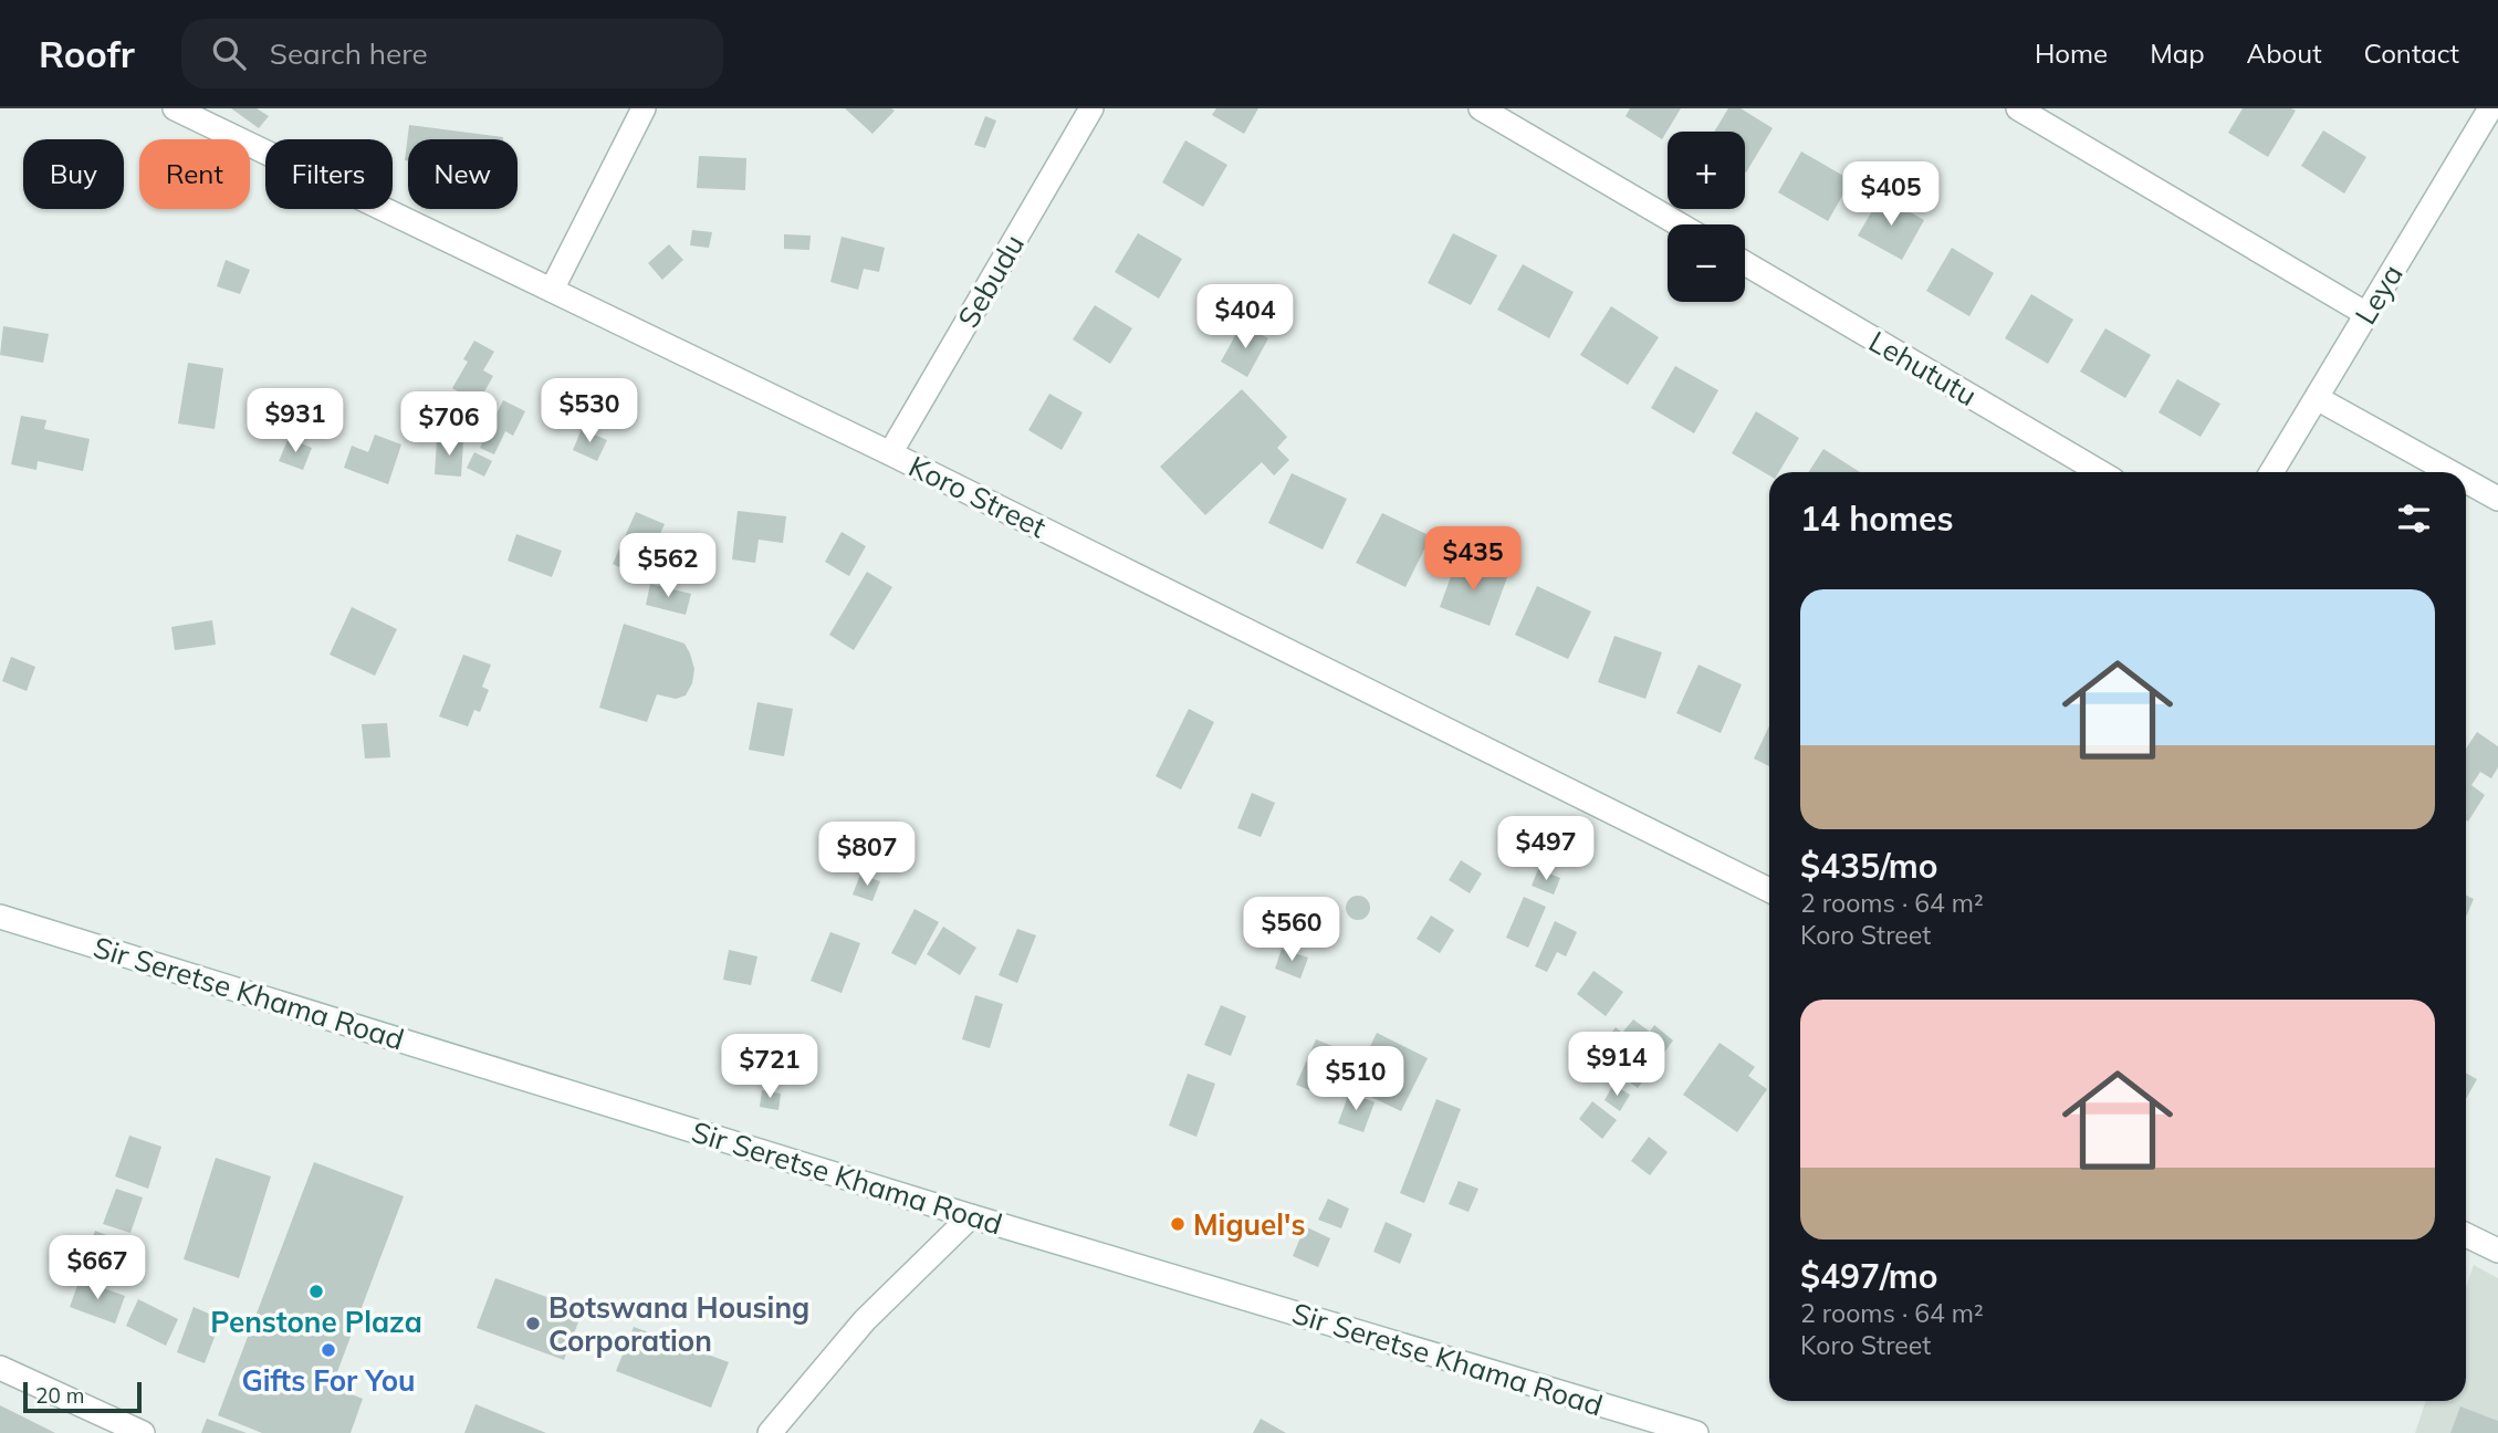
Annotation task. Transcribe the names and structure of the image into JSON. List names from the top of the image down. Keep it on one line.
{"streets":{"street":["Sebudu","Leya","Lehututu","Koro Street","Sir Seretse Khama Road"]},"crossings":[["Sebudu","Koro Street"]],"places":["Miguel's","Penstone Plaza","Botswana Housing Corporation","Gifts For You"],"scale_bar":"20 m","page":{"header":"Roofr","search":"Search here","nav":["Home","Map","About","Contact"],"map_buttons":["+","−"],"chip":["Buy","Rent","Filters","New"],"price":["$405","$404","$530","$931","$706","$435","$562","$497","$807","$560","$914","$721","$510","$667"],"heading":"14 homes","list":[{"name":"$435/mo","note":"2 rooms · 64 m² · Koro Street"},{"name":"$497/mo","note":"2 rooms · 64 m² · Koro Street"}],"scale":"20 m"}}
